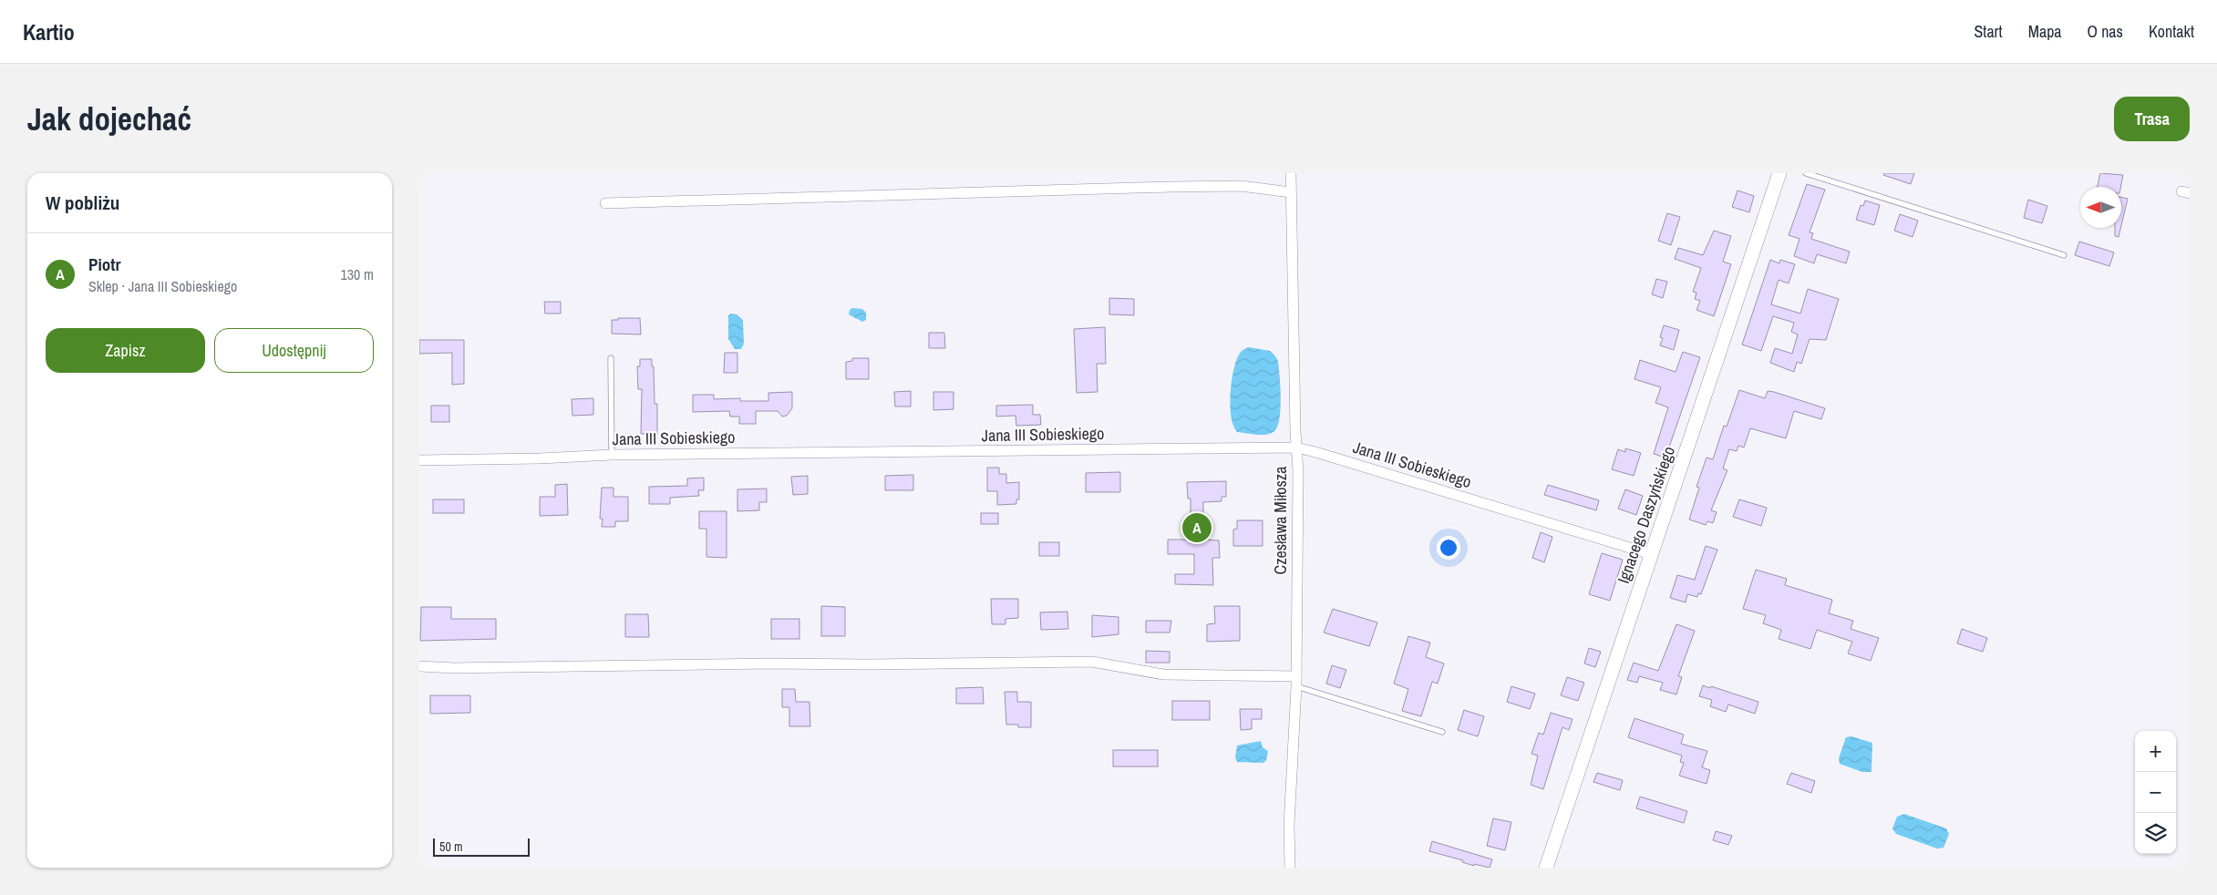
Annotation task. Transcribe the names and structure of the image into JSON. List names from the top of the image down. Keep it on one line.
{"streets":{"street":["Jana III Sobieskiego","Ignacego Daszyńskiego","Czesława Miłosza"]},"crossings":[["Jana III Sobieskiego","Ignacego Daszyńskiego"],["Jana III Sobieskiego","Czesława Miłosza"]],"scale_bar":"50 m","north":"left","page":{"header":"Kartio","nav":["Start","Mapa","O nas","Kontakt"],"buttons":["Trasa",["Zapisz","Udostępnij"]],"title":"Jak dojechać","heading":"W pobliżu","list":[{"mark":"A","name":"Piotr","note":"Sklep · Jana III Sobieskiego","value":"130 m"}],"pins":"A","map_buttons":["+","−"],"scale":"50 m"}}
